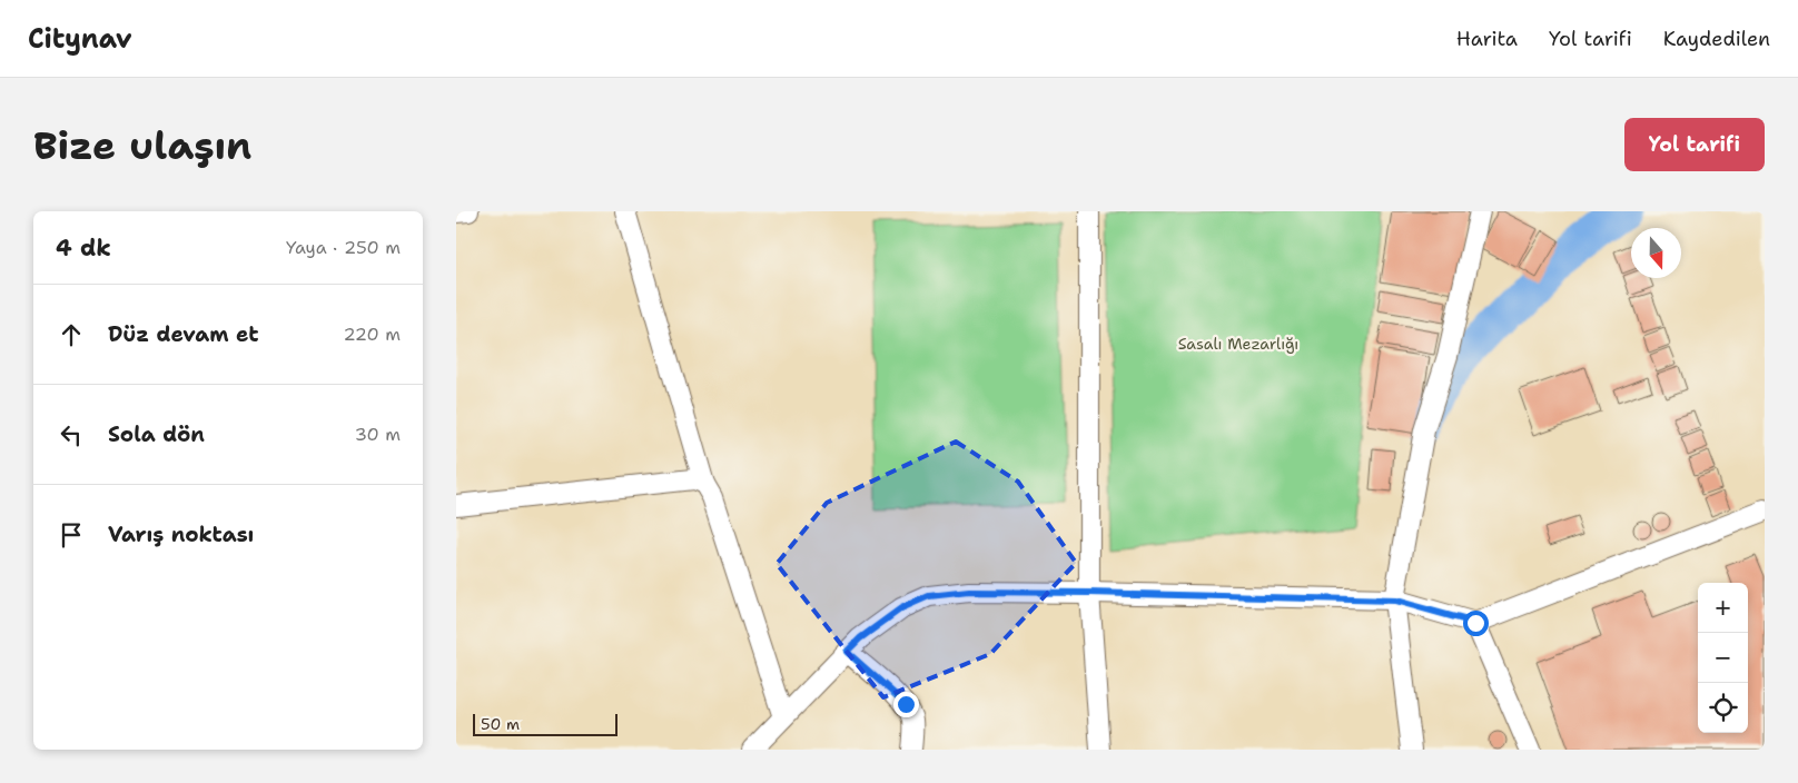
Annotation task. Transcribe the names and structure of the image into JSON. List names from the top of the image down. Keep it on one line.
{"parks":["Sasalı Mezarlığı"],"scale_bar":"50 m","north":"bottom","page":{"header":"Citynav","nav":["Harita","Yol tarifi","Kaydedilen"],"buttons":"Yol tarifi","title":"Bize ulaşın","heading":["4 dk","Yaya · 250 m"],"list":[["Düz devam et","220 m"],["Sola dön","30 m"],"Varış noktası"],"map_buttons":["+","−"],"scale":"50 m"}}
